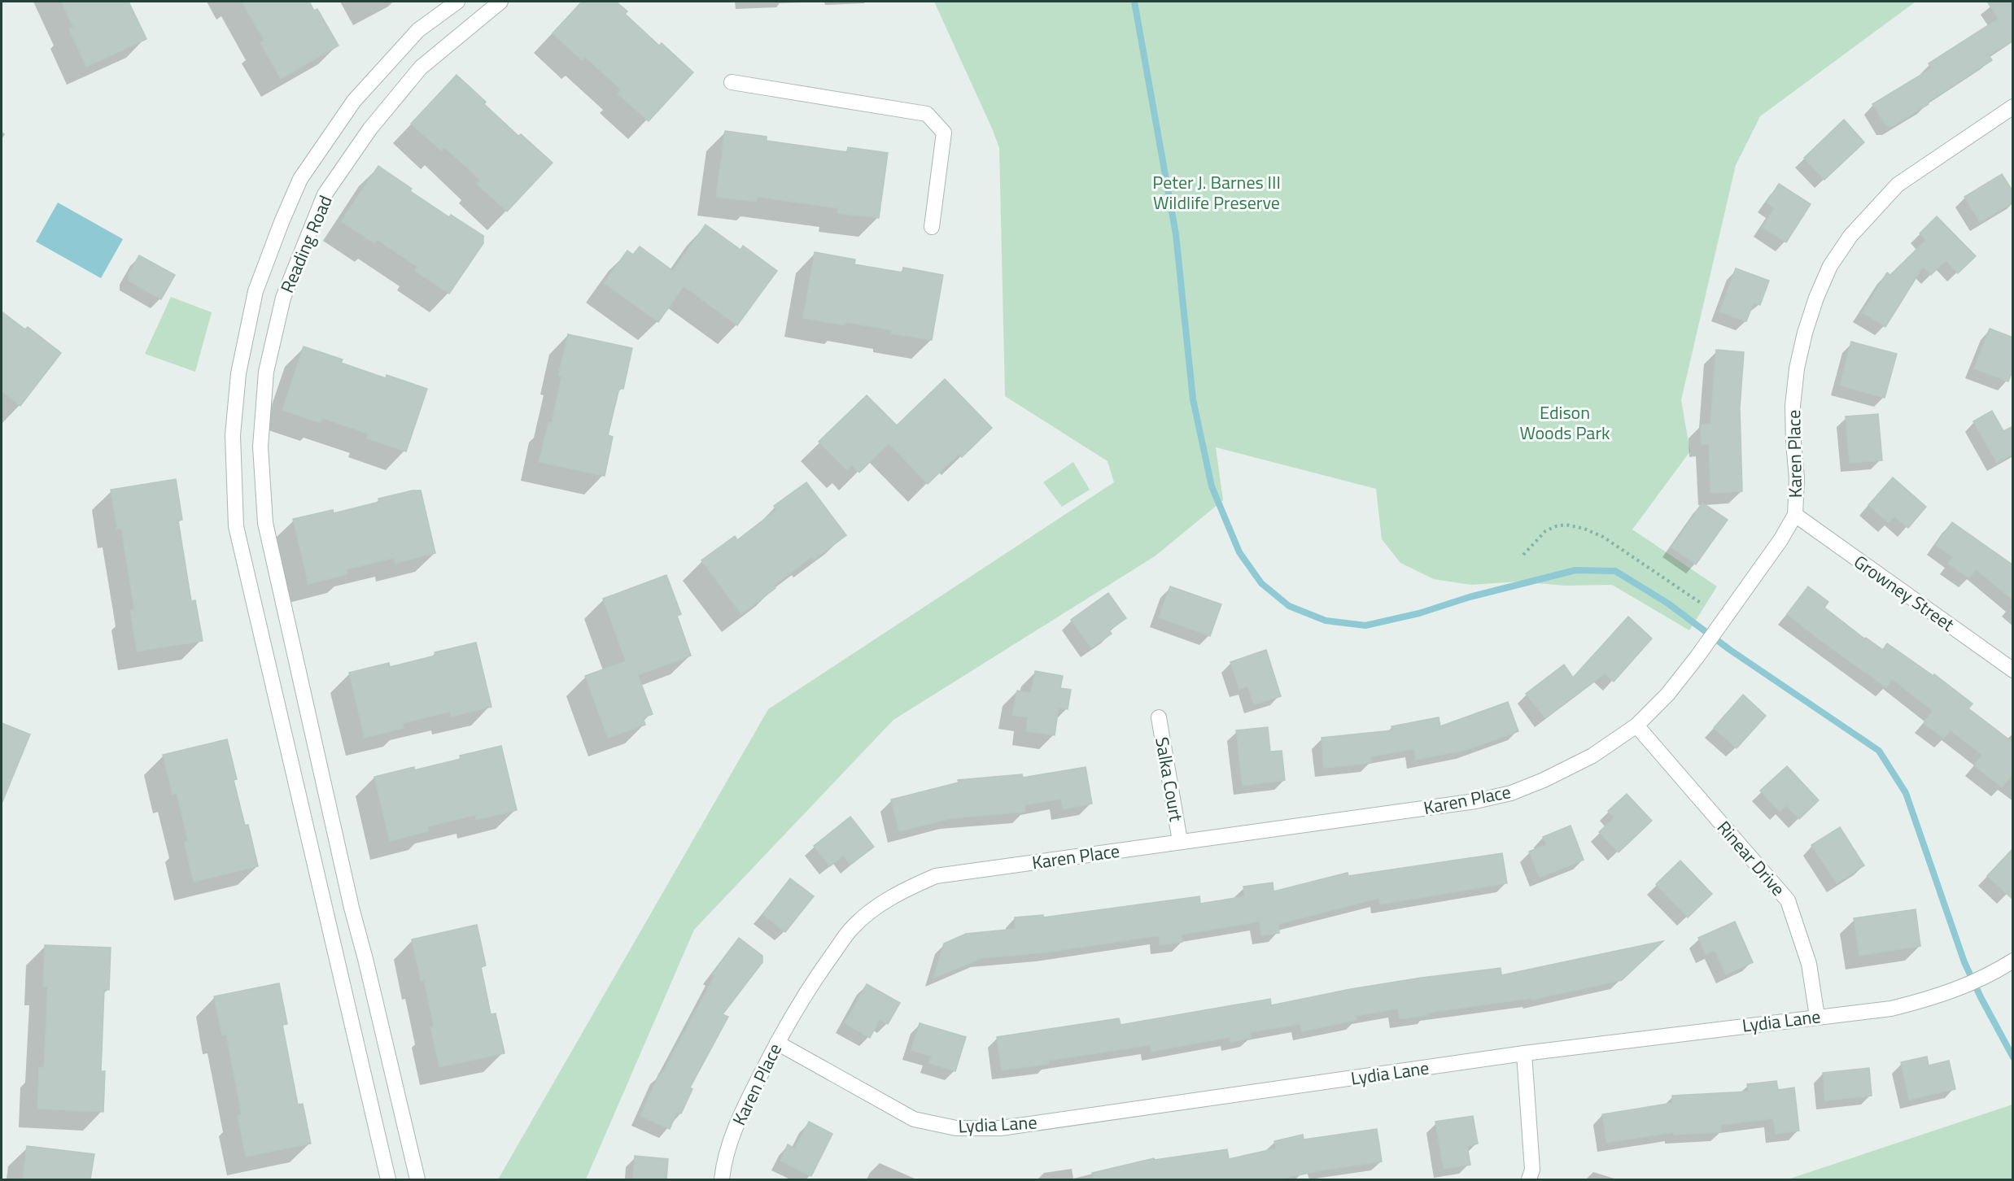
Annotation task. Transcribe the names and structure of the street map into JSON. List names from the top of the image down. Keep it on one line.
{"streets":{"street":["Reading Road","Karen Place","Growney Street","Salka Court","Rinear Drive","Lydia Lane"]},"crossings":[["Karen Place","Growney Street"],["Karen Place","Salka Court"],["Karen Place","Rinear Drive"],["Karen Place","Lydia Lane"],["Rinear Drive","Lydia Lane"]],"parks":["Peter J. Barnes III Wildlife Preserve","Edison Woods Park"]}
